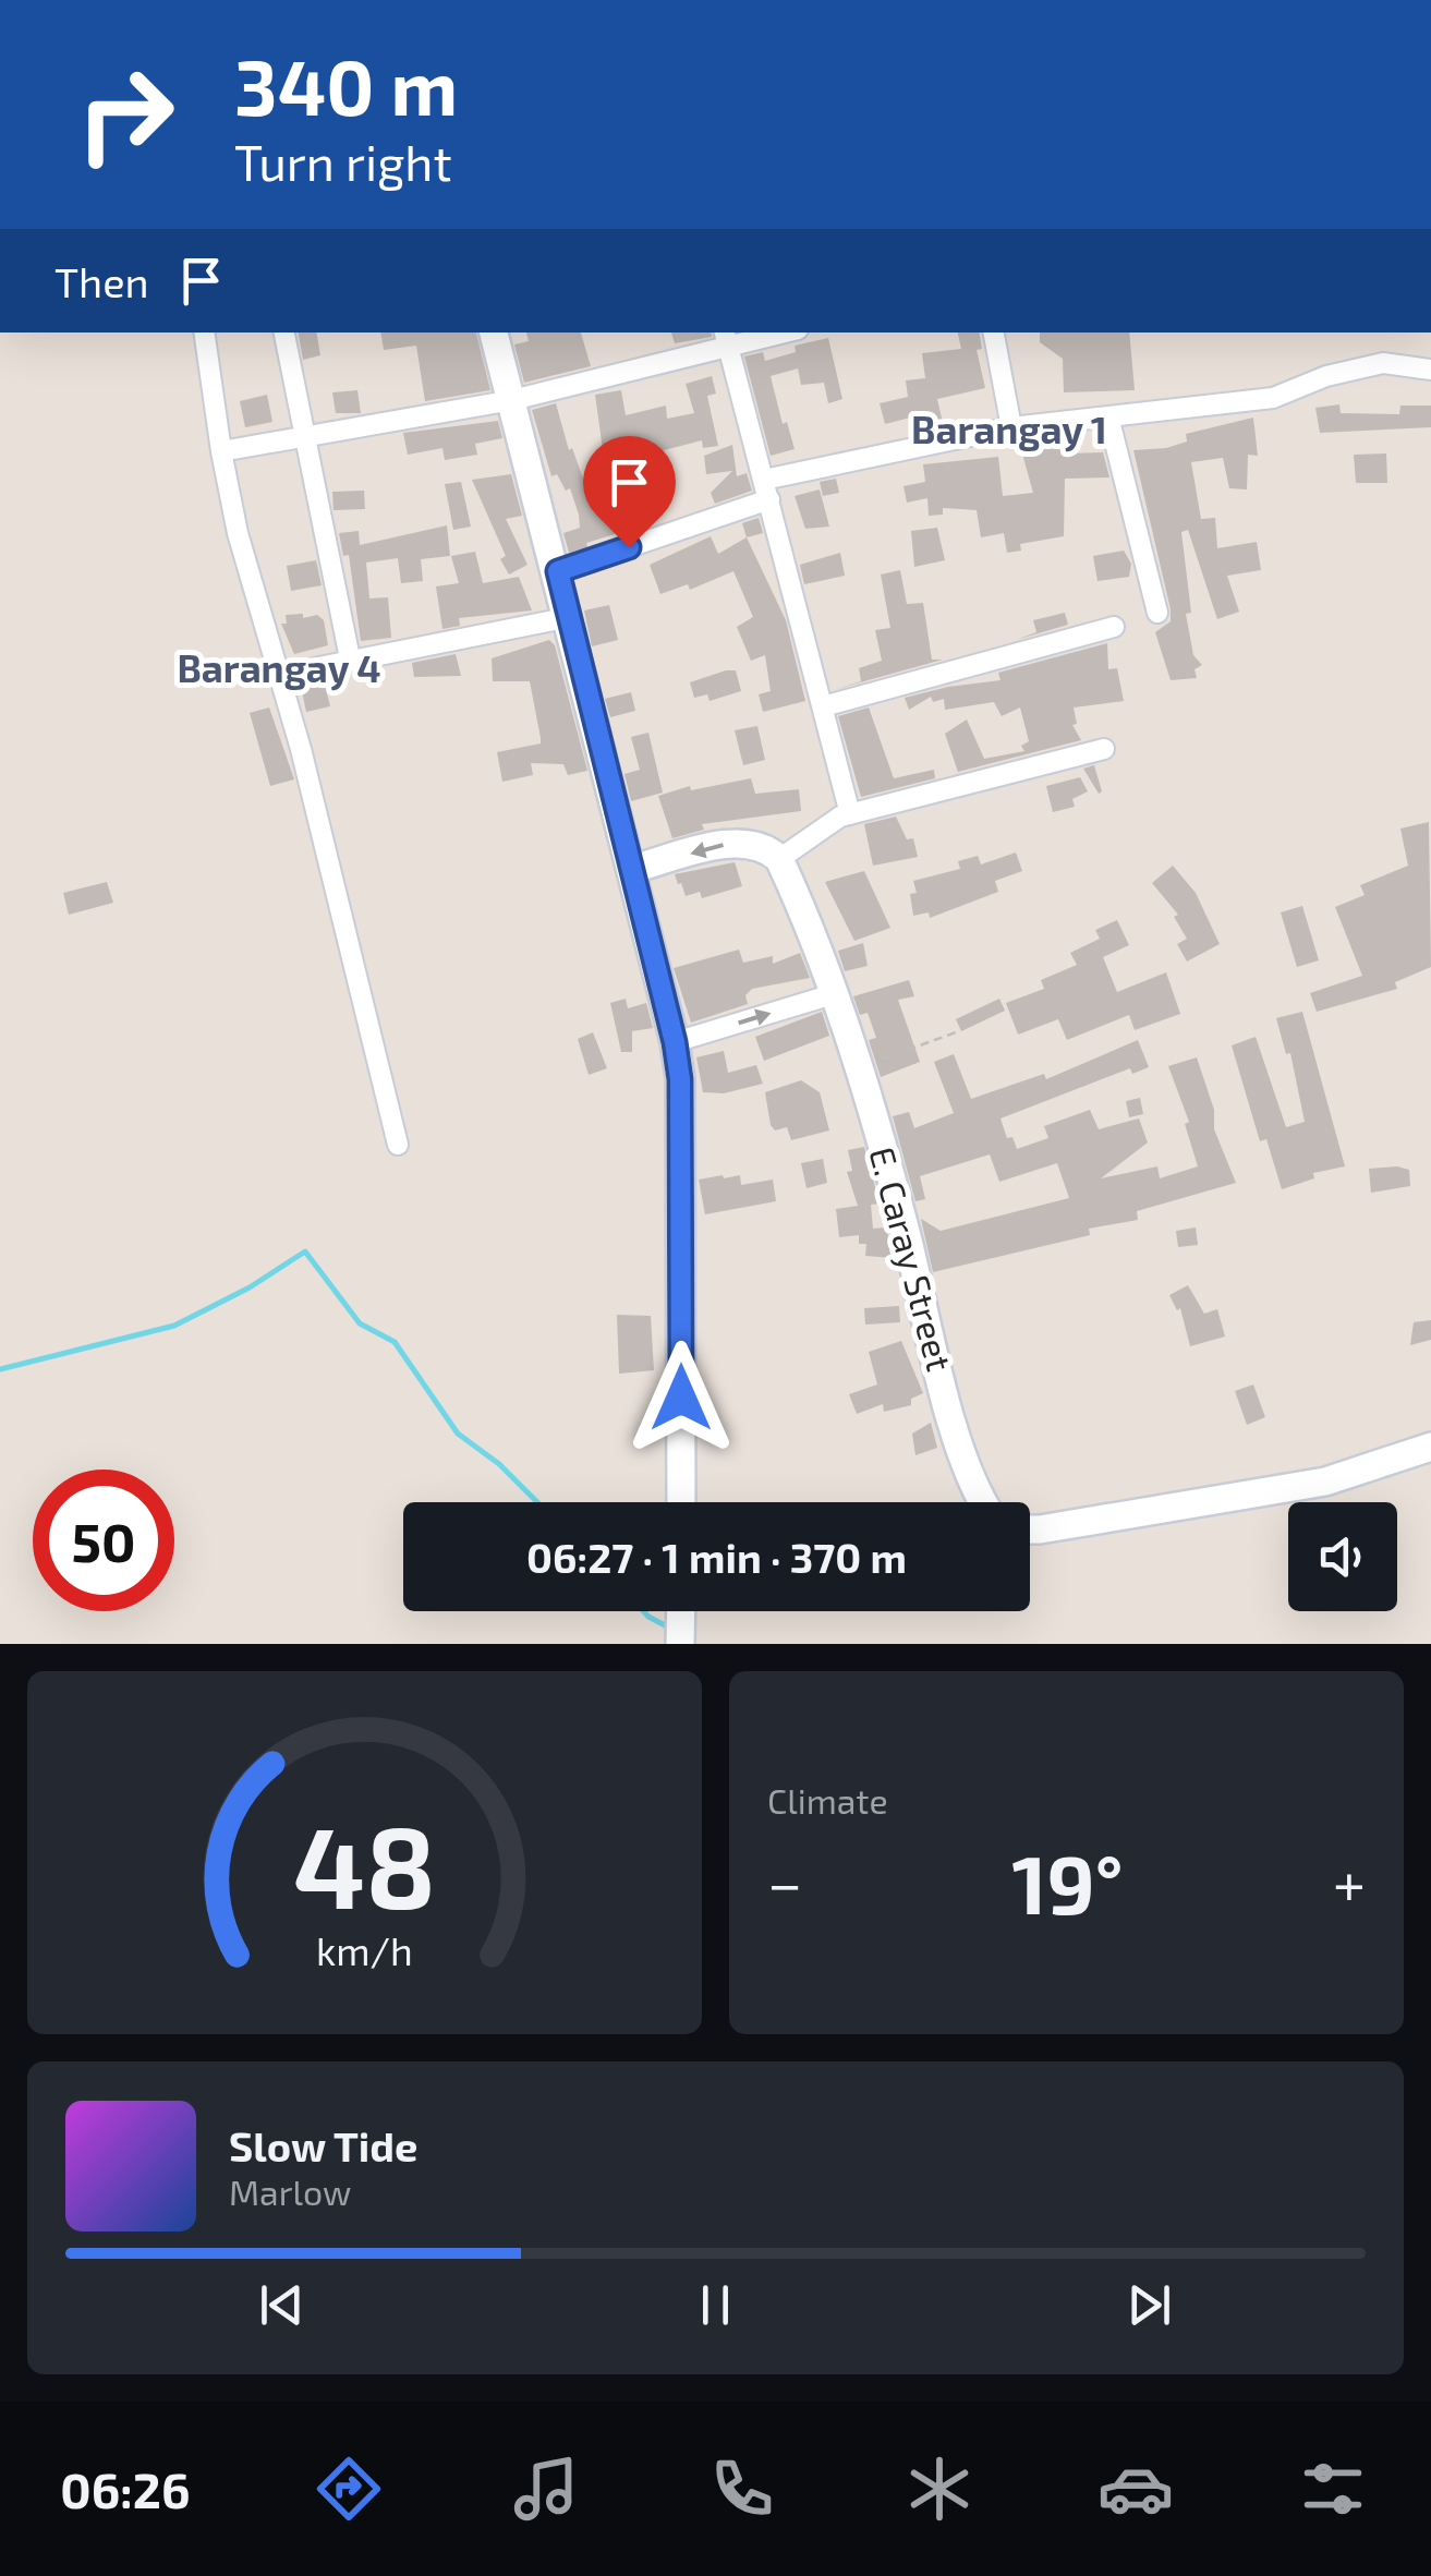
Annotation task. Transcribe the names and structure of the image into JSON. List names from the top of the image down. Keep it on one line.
{"streets":{"street":["E. Caray Street"]},"districts":["Barangay 1","Barangay 4"],"page":{"turn":["340 m","Turn right"],"then":"Then","limit":"50","trip":"06:27 · 1 min · 370 m","tile":"Climate","heat":["−","19°","+"],"song":["Slow Tide","Marlow"],"tabs":"06:26","gauge":["48","km/h"]}}
